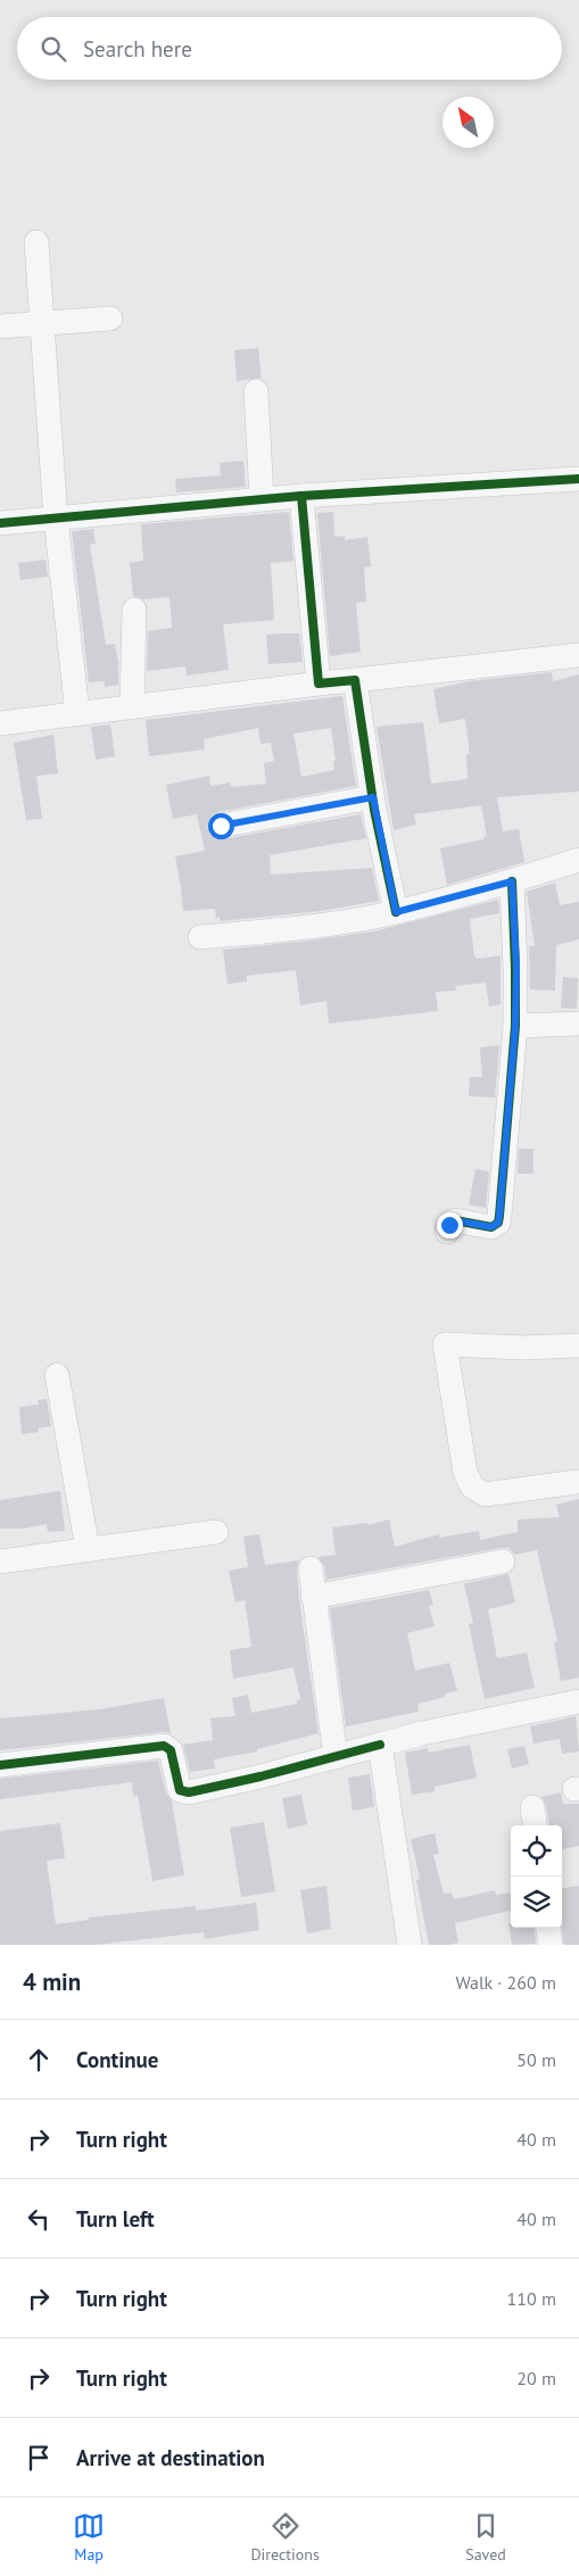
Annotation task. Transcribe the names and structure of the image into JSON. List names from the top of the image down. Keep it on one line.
{"north":"top left","page":{"search":"Search here","heading":["4 min","Walk · 260 m"],"list":[["Continue","50 m"],["Turn right","40 m"],["Turn left","40 m"],["Turn right","110 m"],["Turn right","20 m"],"Arrive at destination"],"nav":["Map","Directions","Saved"]}}
